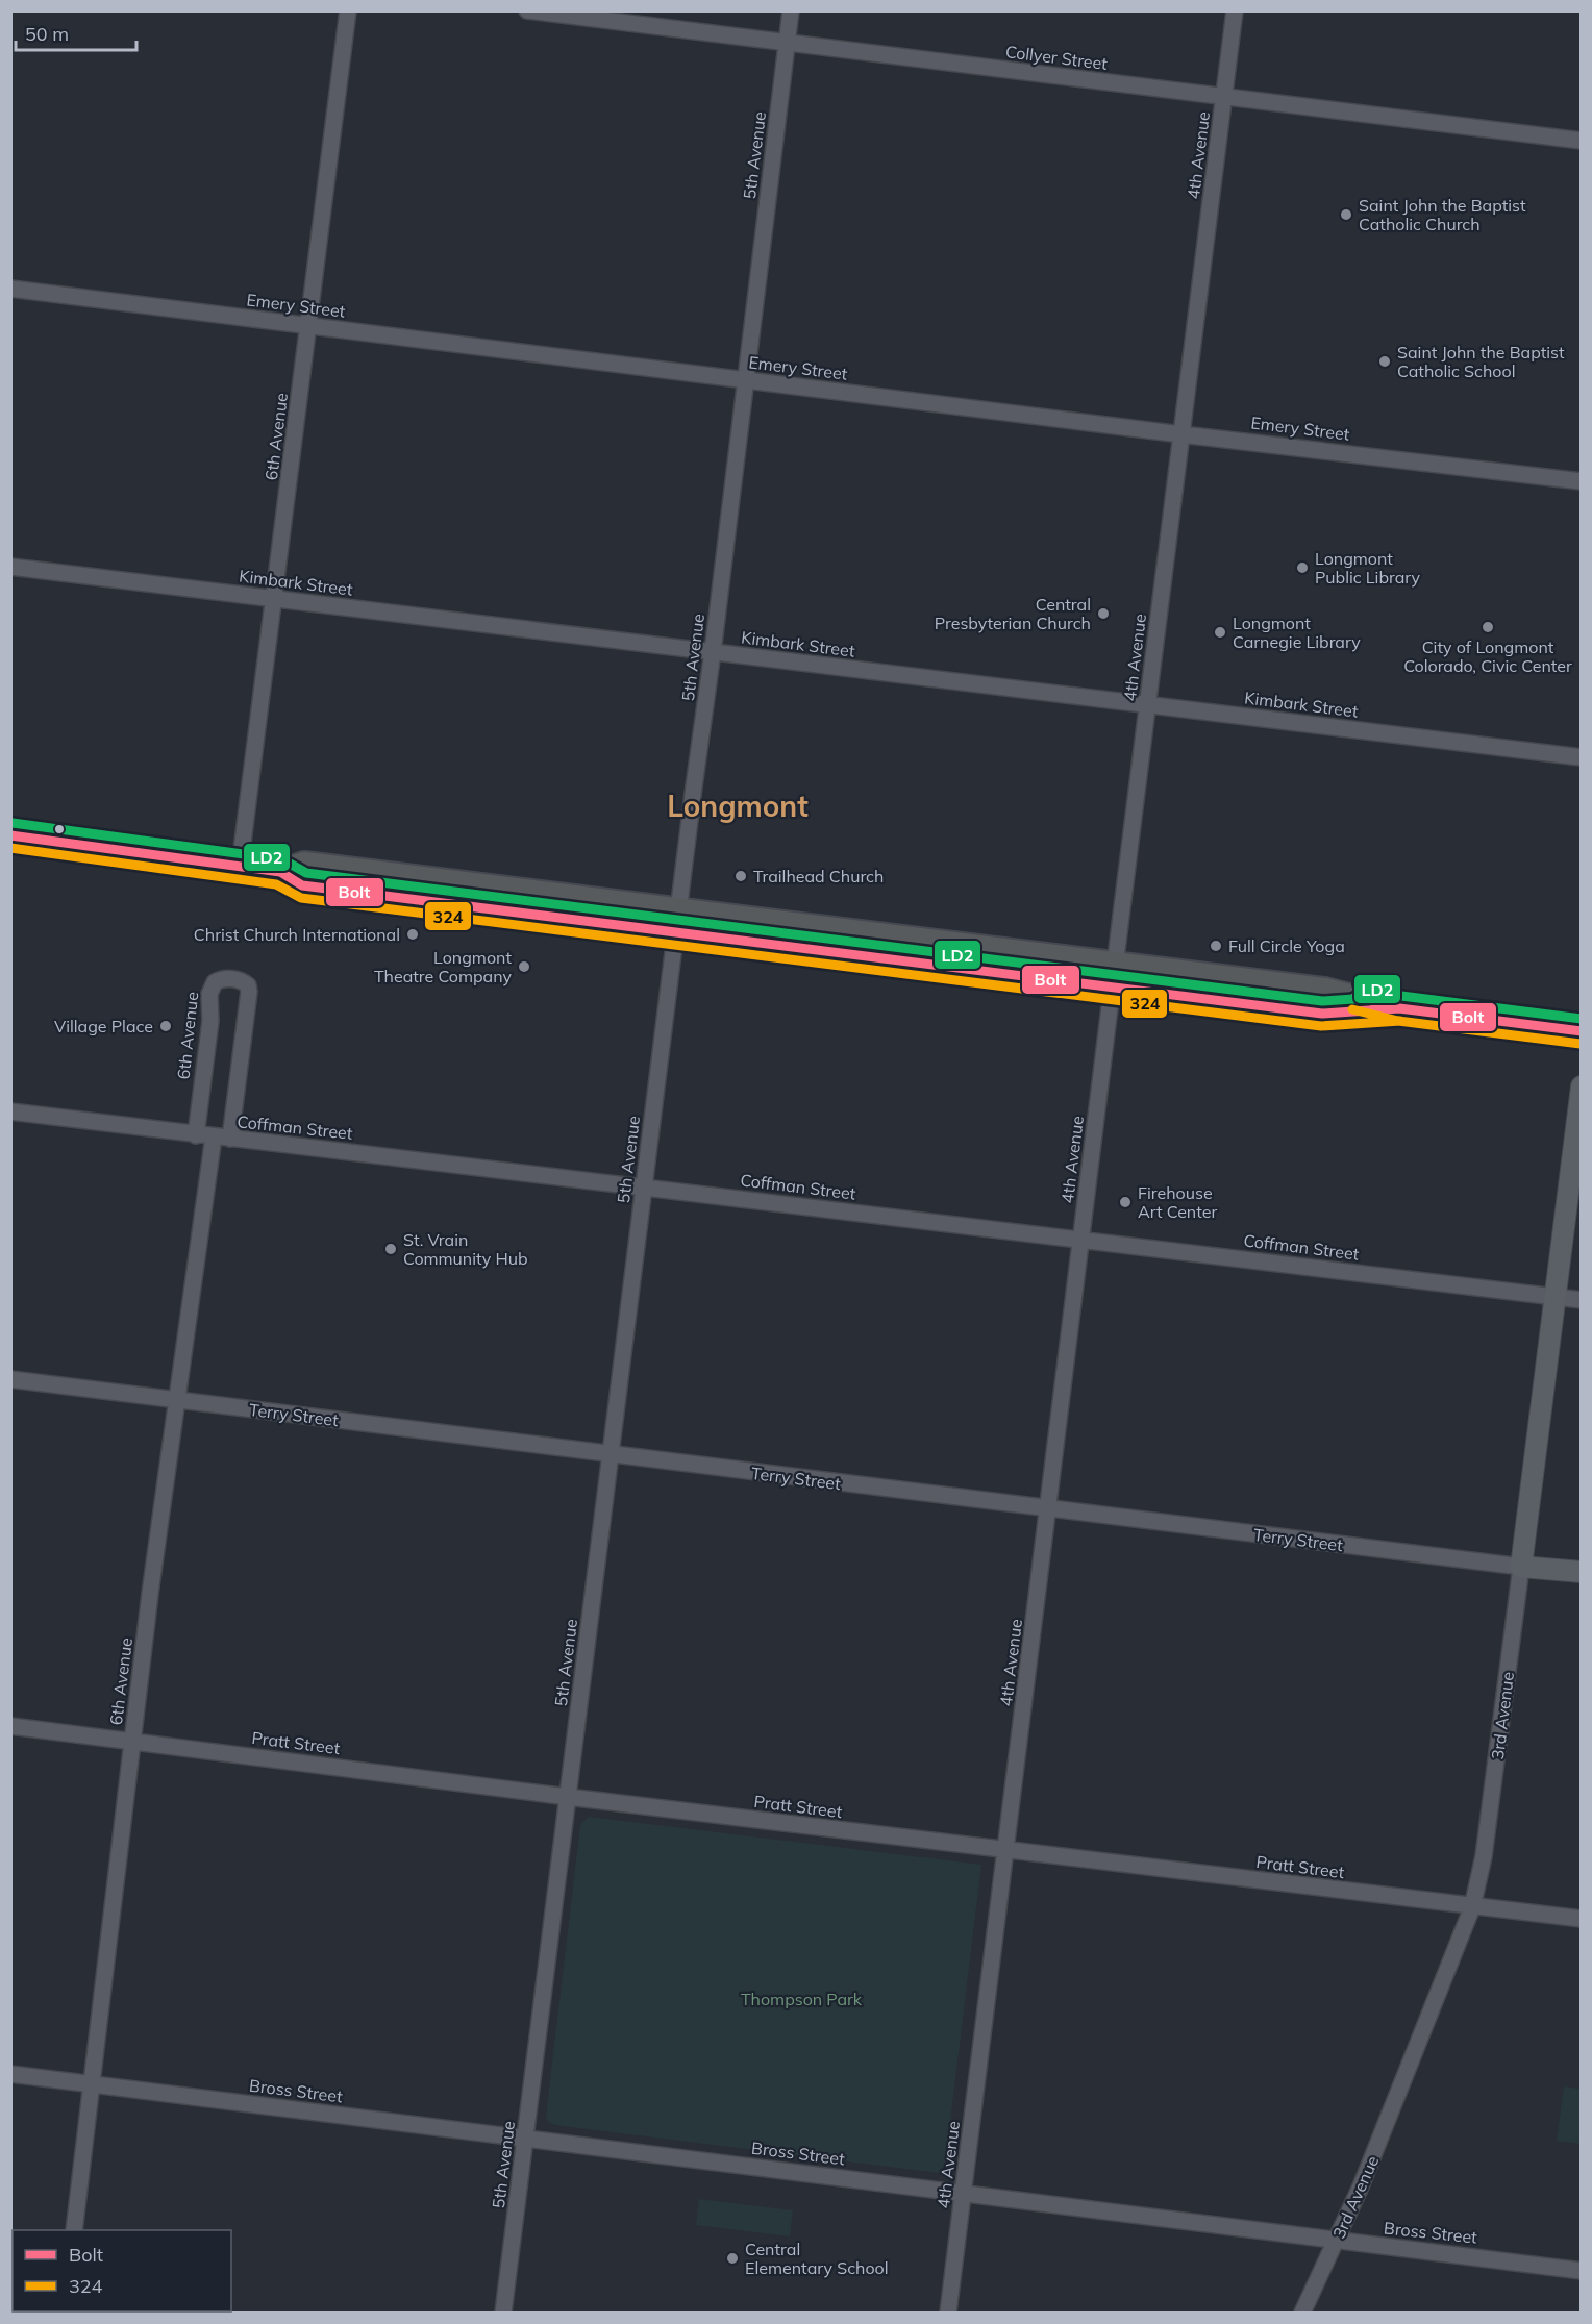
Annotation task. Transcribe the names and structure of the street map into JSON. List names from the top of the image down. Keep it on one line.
{"streets":{"main road":["Terry Street","3rd Avenue"],"street":["Collyer Street","5th Avenue","4th Avenue","Emery Street","6th Avenue","Kimbark Street","Coffman Street","Pratt Street","Bross Street"]},"crossings":[["Collyer Street","5th Avenue"],["Collyer Street","4th Avenue"],["5th Avenue","Emery Street"],["5th Avenue","Kimbark Street"],["5th Avenue","Coffman Street"],["5th Avenue","Terry Street"],["5th Avenue","Pratt Street"],["5th Avenue","Bross Street"],["4th Avenue","Emery Street"],["4th Avenue","Kimbark Street"],["4th Avenue","Coffman Street"],["4th Avenue","Terry Street"],["4th Avenue","Pratt Street"],["4th Avenue","Bross Street"],["Emery Street","6th Avenue"],["6th Avenue","Kimbark Street"],["6th Avenue","Coffman Street"],["6th Avenue","Terry Street"],["6th Avenue","Pratt Street"],["6th Avenue","Bross Street"],["Coffman Street","3rd Avenue"],["Terry Street","3rd Avenue"],["3rd Avenue","Pratt Street"],["3rd Avenue","Bross Street"]],"districts":["Longmont"],"parks":["Thompson Park"],"places":["Saint John the Baptist Catholic Church","Saint John the Baptist Catholic School","Longmont Public Library","Central Presbyterian Church","City of Longmont Colorado, Civic Center","Longmont Carnegie Library","Trailhead Church","Christ Church International","Full Circle Yoga","Longmont Theatre Company","Village Place","Firehouse Art Center","St. Vrain Community Hub","Central Elementary School"],"lines":["transit line LD2","transit line Bolt","transit line 324"],"legend":["Bolt","324"],"scale_bar":"50 m"}
